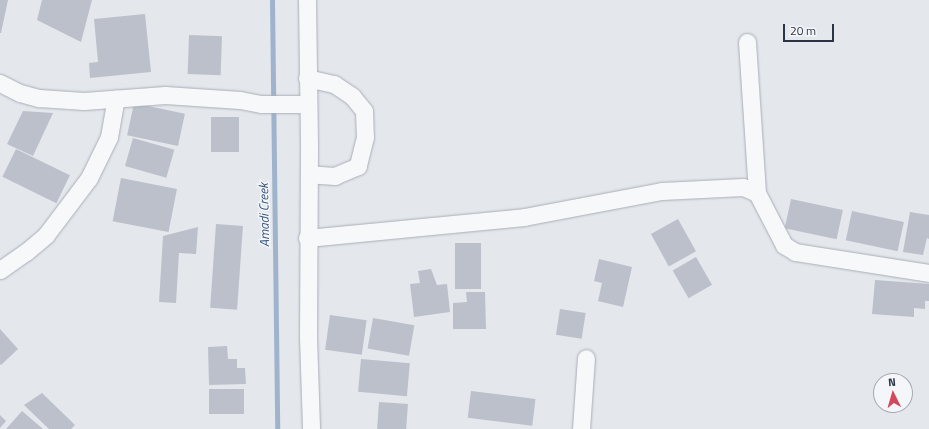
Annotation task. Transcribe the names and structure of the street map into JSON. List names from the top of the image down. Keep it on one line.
{"water":["Amadi Creek"],"scale_bar":"20 m","north":"top"}
